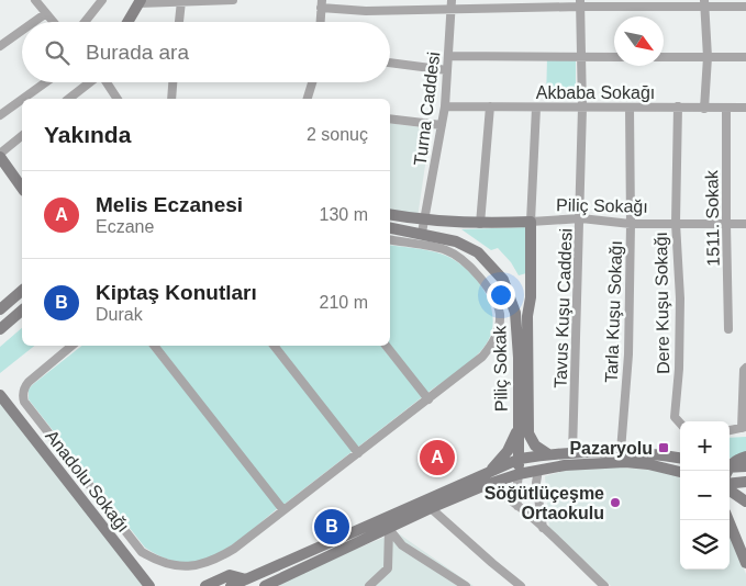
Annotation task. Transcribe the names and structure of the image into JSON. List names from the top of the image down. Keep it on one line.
{"streets":{"street":["Akbaba Sokağı","Turna Caddesi","Piliç Sokağı","1511. Sokak","Dere Kuşu Sokağı","Tavus Kuşu Caddesi","Tarla Kuşu Sokağı","Piliç Sokak","Anadolu Sokağı"]},"crossings":[["Akbaba Sokağı","Turna Caddesi"],["Akbaba Sokağı","1511. Sokak"],["Akbaba Sokağı","Dere Kuşu Sokağı"],["Akbaba Sokağı","Tavus Kuşu Caddesi"],["Akbaba Sokağı","Tarla Kuşu Sokağı"],["Turna Caddesi","Piliç Sokağı"],["Turna Caddesi","Piliç Sokak"],["Piliç Sokağı","1511. Sokak"],["Piliç Sokağı","Dere Kuşu Sokağı"],["Piliç Sokağı","Tavus Kuşu Caddesi"],["Piliç Sokağı","Tarla Kuşu Sokağı"]],"places":{"transit":["Pazaryolu"],"other":["Söğütlüçeşme Ortaokulu"]},"north":"bottom right","page":{"search":"Burada ara","heading":["Yakında","2 sonuç"],"list":[{"mark":"A","name":"Melis Eczanesi","note":"Eczane","value":"130 m"},{"mark":"B","name":"Kiptaş Konutları","note":"Durak","value":"210 m"}],"map_buttons":["+","−"],"pins":["A","B"]}}
